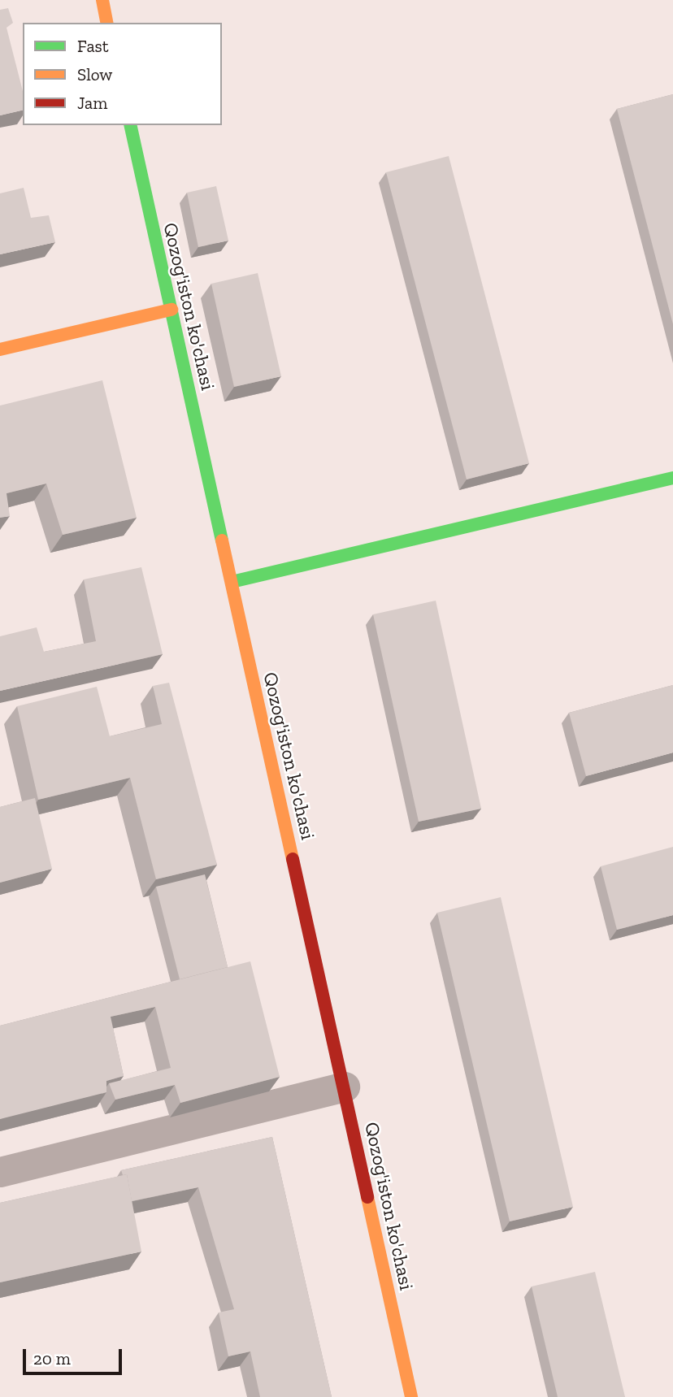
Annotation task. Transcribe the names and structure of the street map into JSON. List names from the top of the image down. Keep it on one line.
{"streets":{"street":["Qozog'iston ko'chasi"]},"legend":["Fast","Slow","Jam"],"scale_bar":"20 m"}
